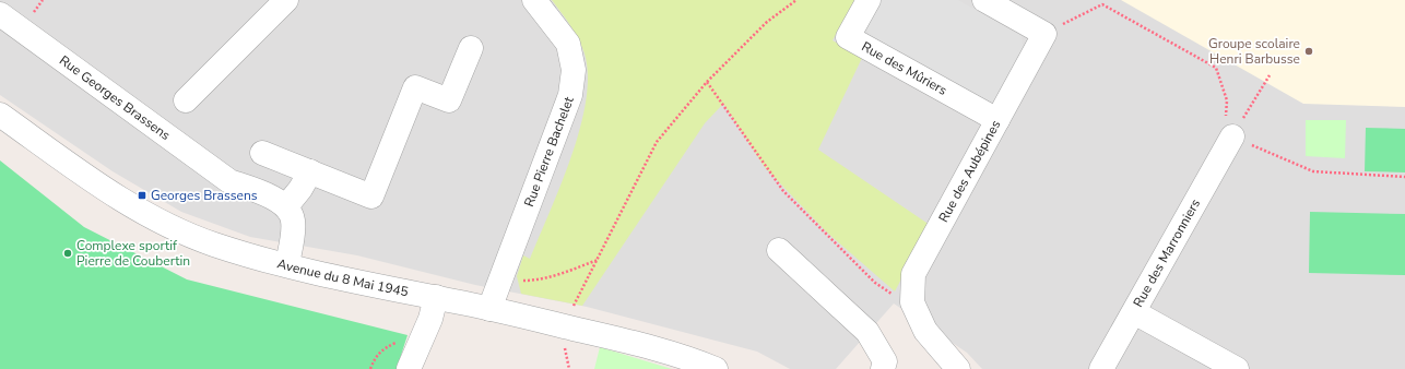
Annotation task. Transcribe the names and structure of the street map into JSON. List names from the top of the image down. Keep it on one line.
{"streets":{"street":["Rue des Mûriers","Rue Georges Brassens","Rue Pierre Bachelet","Rue des Aubépines","Rue des Marronniers","Avenue du 8 Mai 1945"]},"crossings":[["Rue des Mûriers","Rue des Aubépines"],["Rue Pierre Bachelet","Avenue du 8 Mai 1945"]],"places":{"other":["Groupe scolaire Henri Barbusse","Complexe sportif Pierre de Coubertin"],"transit":["Georges Brassens"]}}
